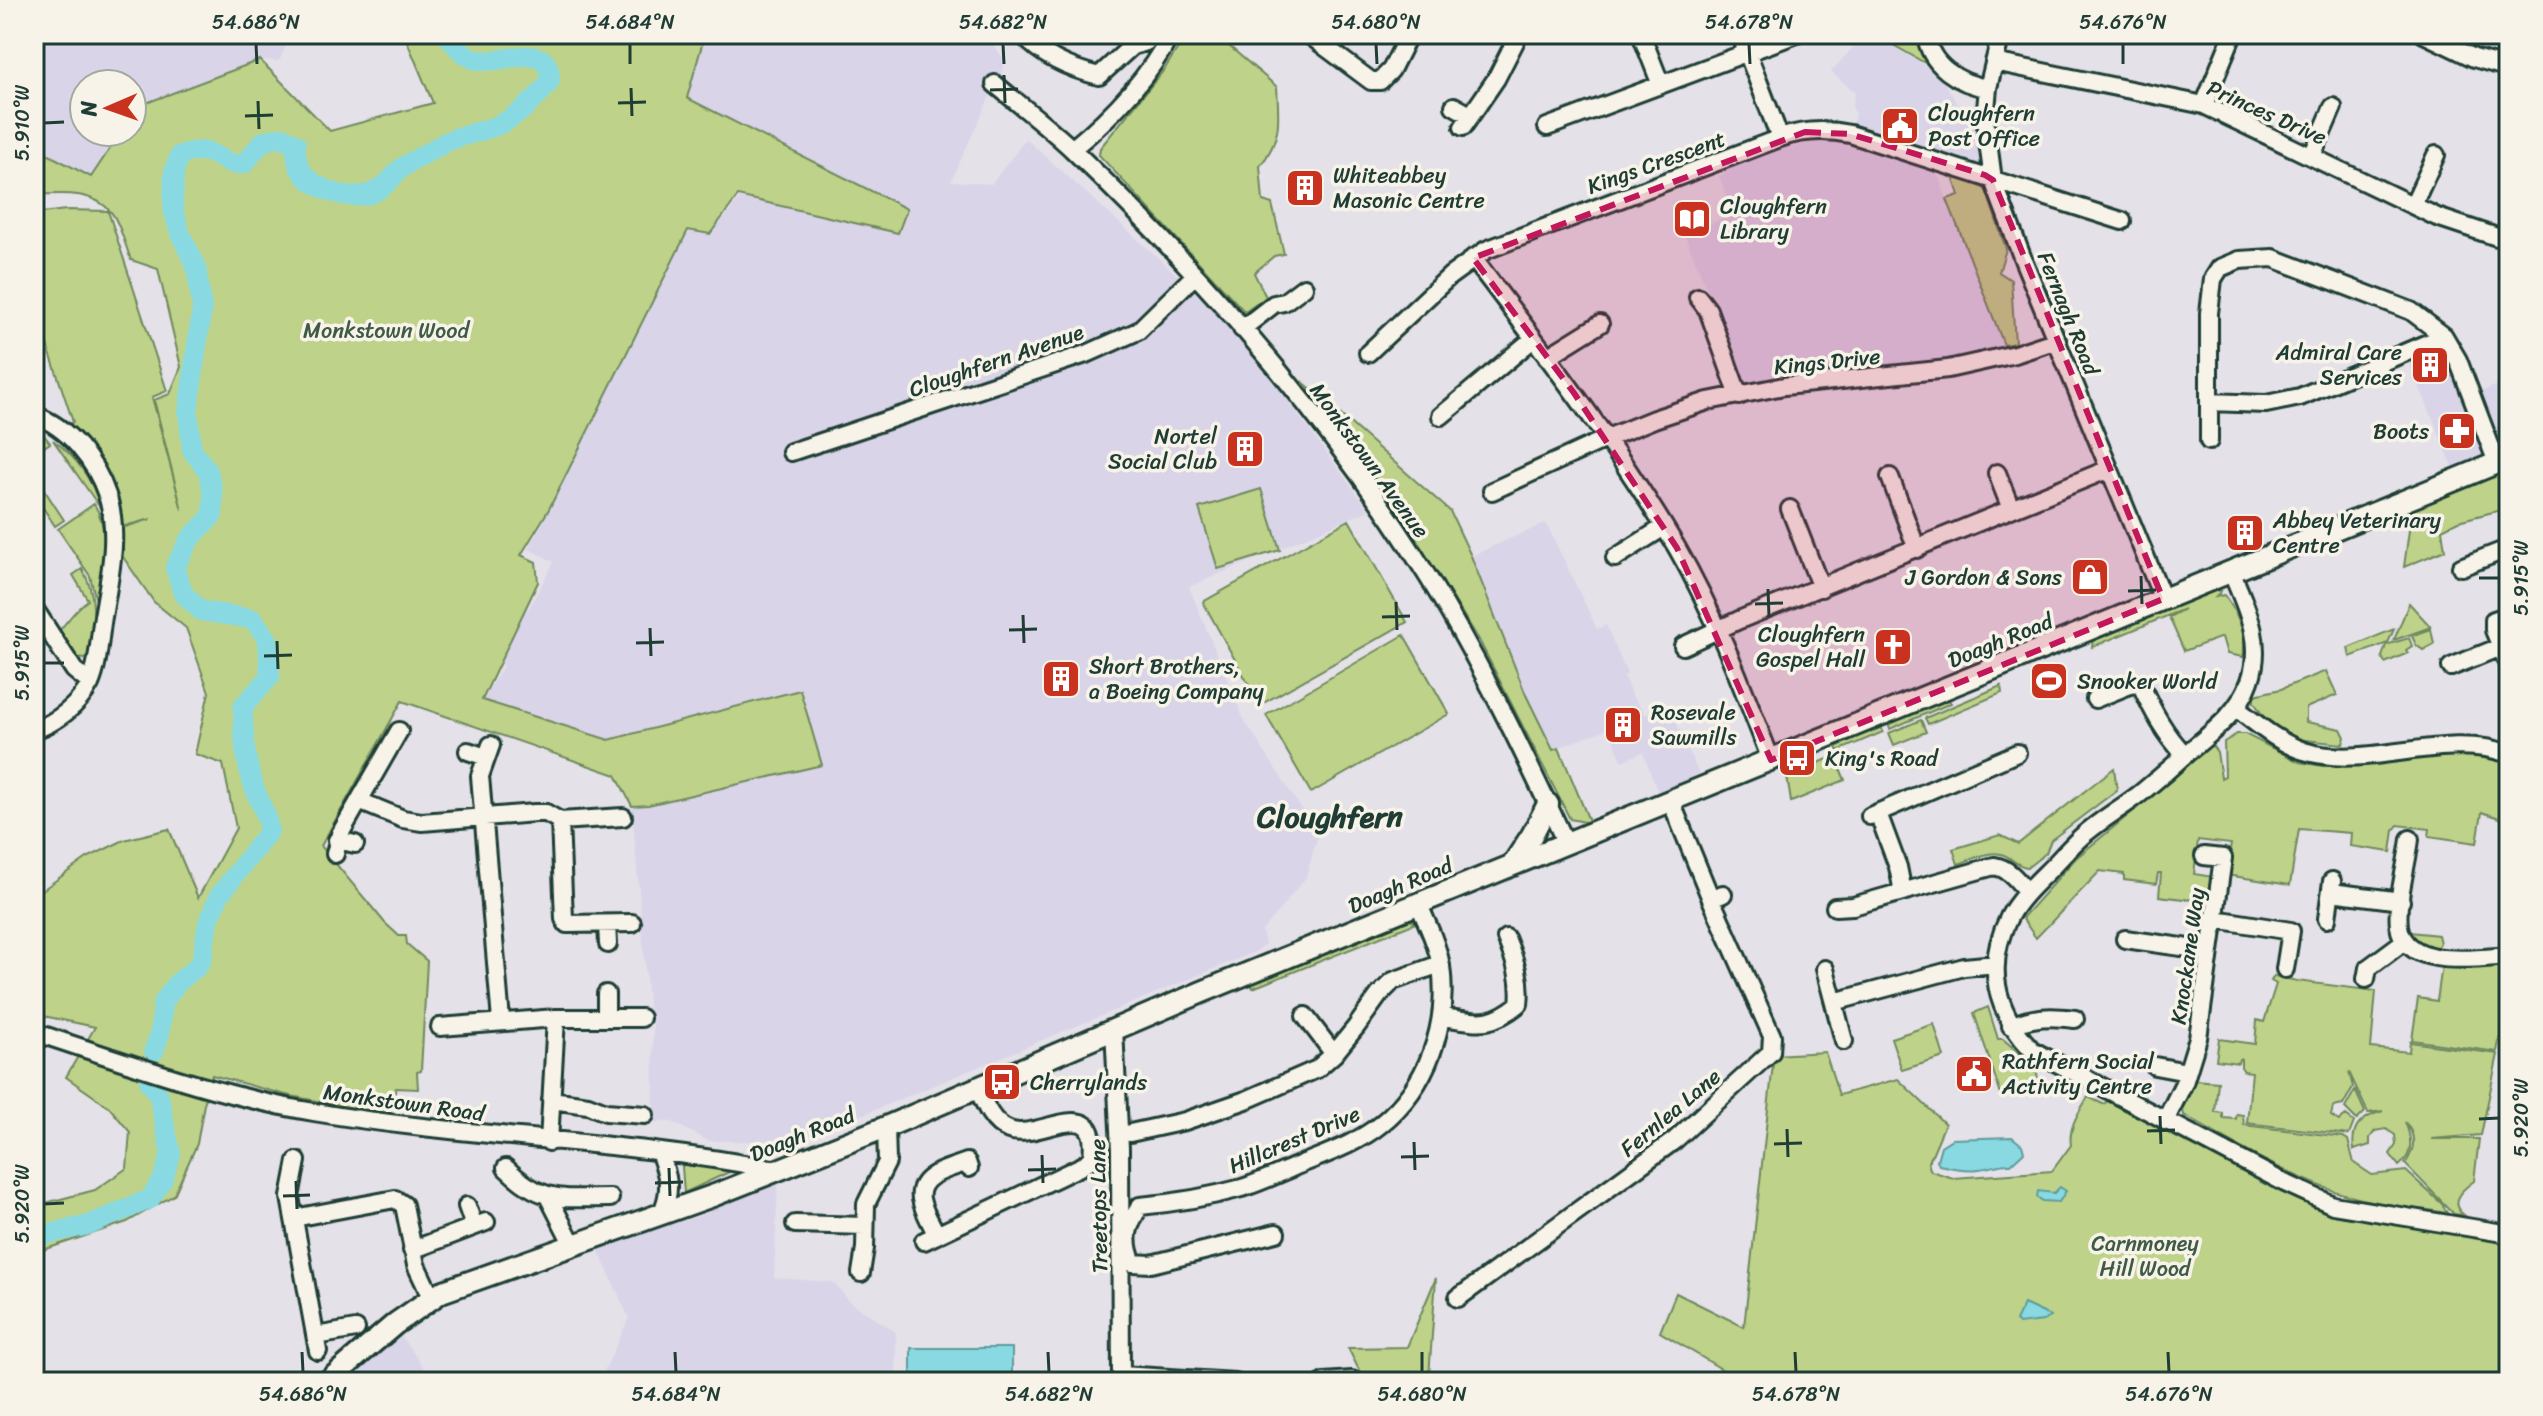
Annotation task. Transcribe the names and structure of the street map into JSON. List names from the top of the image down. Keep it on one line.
{"streets":{"main road":["Doagh Road"],"street":["Princes Drive","Kings Crescent","Fernagh Road","Cloughfern Avenue","Kings Drive","Monkstown Avenue","Knockane Way","Monkstown Road","Fernlea Lane","Hillcrest Drive","Treetops Lane"]},"crossings":[["Princes Drive","Fernagh Road"],["Kings Crescent","Fernagh Road"],["Fernagh Road","Kings Drive"],["Fernagh Road","Doagh Road"],["Cloughfern Avenue","Monkstown Avenue"],["Monkstown Avenue","Doagh Road"],["Doagh Road","Monkstown Road"],["Doagh Road","Fernlea Lane"],["Doagh Road","Hillcrest Drive"],["Doagh Road","Treetops Lane"]],"districts":["Cloughfern"],"parks":["Monkstown Wood","Carnmoney Hill Wood"],"places":{"public building":["Cloughfern Post Office","Rathfern Social Activity Centre"],"building":["Whiteabbey Masonic Centre","Admiral Care Services","Nortel Social Club","Abbey Veterinary Centre","Short Brothers, a Boeing Company","Rosevale Sawmills"],"library":["Cloughfern Library"],"pharmacy":["Boots"],"shop":["J Gordon & Sons"],"church":["Cloughfern Gospel Hall"],"sports":["Snooker World"],"bus stop":["King's Road","Cherrylands"]},"north":"left","coordinates":["54.686°N","54.684°N","54.682°N","54.680°N","54.678°N","54.676°N","5.910°W","5.915°W","5.920°W"]}
